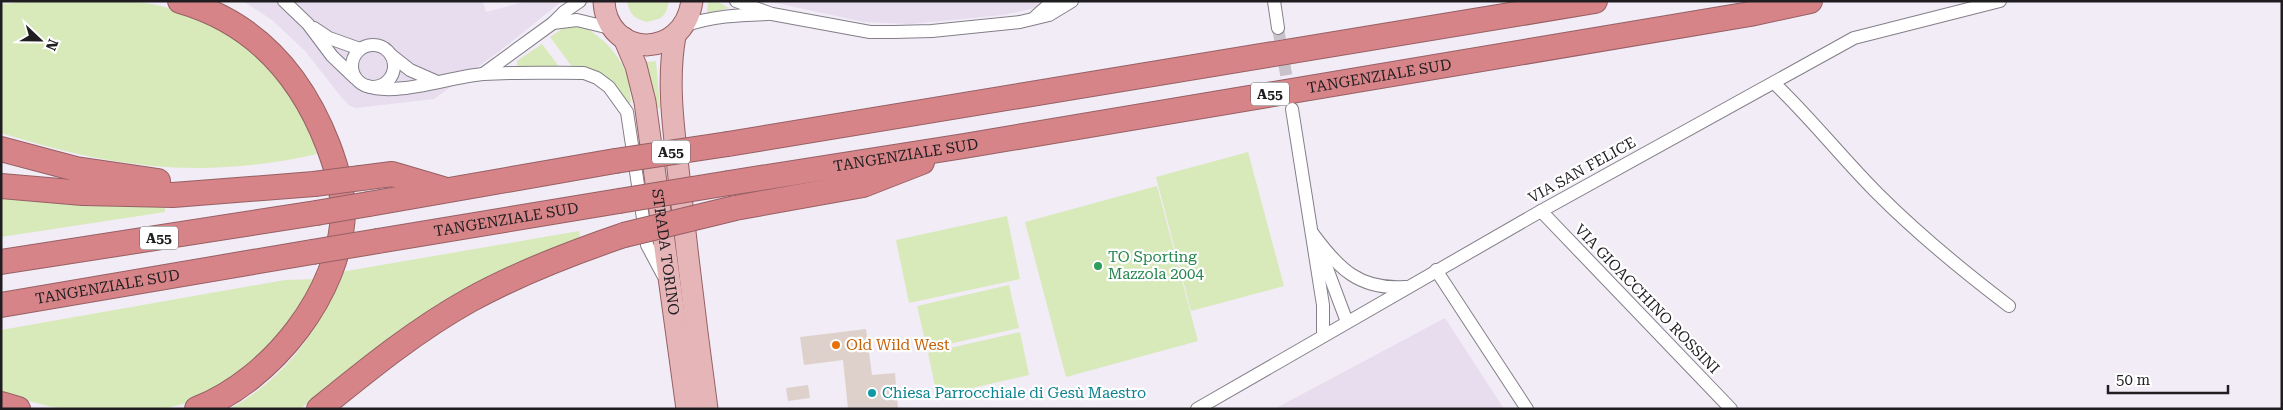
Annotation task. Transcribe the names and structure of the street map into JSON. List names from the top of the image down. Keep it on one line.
{"streets":{"highway":["TANGENZIALE SUD","A55"],"main road":["STRADA TORINO"],"street":["VIA SAN FELICE","VIA GIOACCHINO ROSSINI"]},"crossings":[["VIA SAN FELICE","VIA GIOACCHINO ROSSINI"]],"places":["TO Sporting Mazzola 2004","Old Wild West","Chiesa Parrocchiale di Gesù Maestro"],"scale_bar":"50 m","north":"right"}
